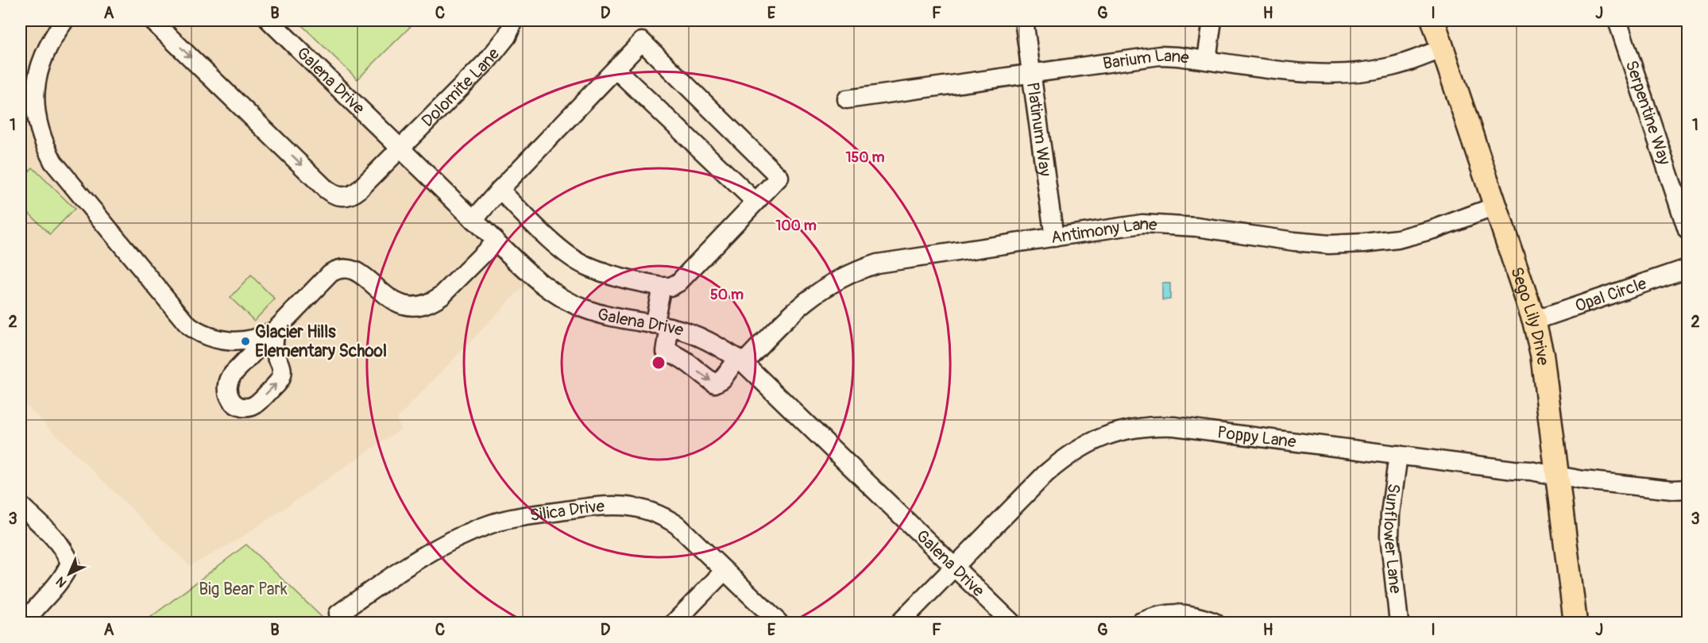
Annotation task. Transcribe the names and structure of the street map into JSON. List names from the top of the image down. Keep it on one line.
{"streets":{"main road":["Sego Lily Drive"],"street":["Barium Lane","Galena Drive","Dolomite Lane","Serpentine Way","Platinum Way","Antimony Lane","Opal Circle","Poppy Lane","Silica Drive","Sunflower Lane"]},"crossings":[["Barium Lane","Platinum Way"],["Barium Lane","Sego Lily Drive"],["Galena Drive","Dolomite Lane"],["Galena Drive","Antimony Lane"],["Galena Drive","Poppy Lane"],["Platinum Way","Antimony Lane"],["Antimony Lane","Sego Lily Drive"],["Opal Circle","Sego Lily Drive"],["Sego Lily Drive","Poppy Lane"],["Poppy Lane","Sunflower Lane"]],"one_way":["Dolomite Lane"],"parks":["Big Bear Park"],"places":["Glacier Hills Elementary School"],"north":"bottom left","grid":{"columns":["A","B","C","D","E","F","G","H","I","J"],"rows":["1","2","3"]},"rings":["150 m","100 m","50 m"]}
